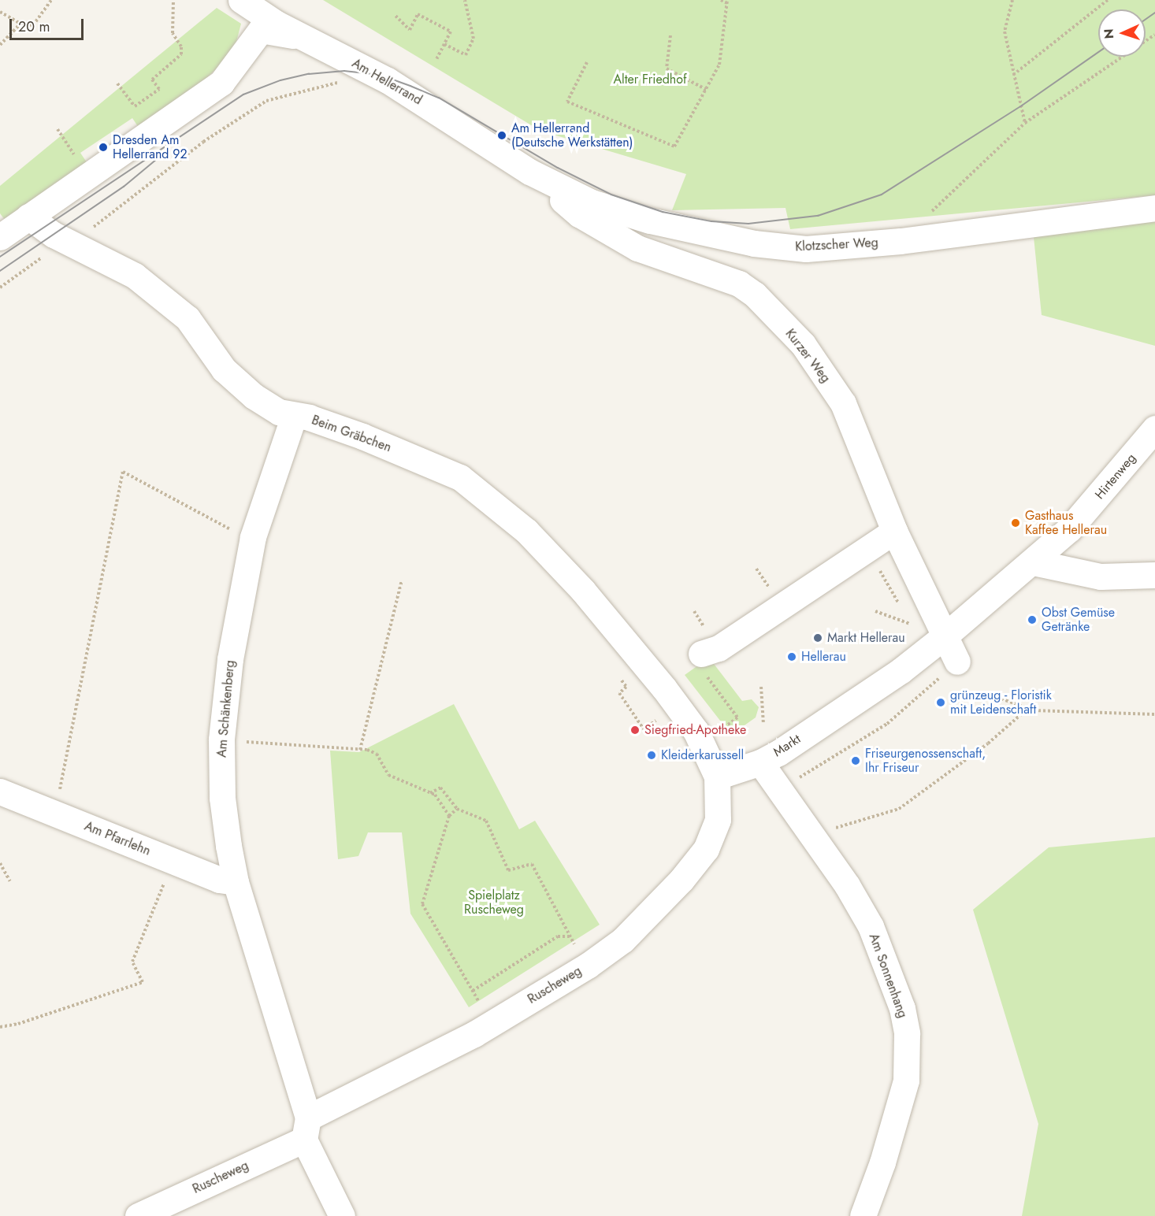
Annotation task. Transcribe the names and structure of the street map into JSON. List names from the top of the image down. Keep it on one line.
{"streets":{"street":["Am Hellerrand","Klotzscher Weg","Kurzer Weg","Beim Gräbchen","Hirtenweg","Am Schänkenberg","Markt","Am Pfarrlehn","Am Sonnenhang","Ruscheweg"]},"crossings":[["Am Hellerrand","Klotzscher Weg"],["Am Hellerrand","Kurzer Weg"],["Klotzscher Weg","Kurzer Weg"],["Kurzer Weg","Markt"],["Beim Gräbchen","Am Schänkenberg"],["Beim Gräbchen","Markt"],["Beim Gräbchen","Ruscheweg"],["Hirtenweg","Markt"],["Am Schänkenberg","Am Pfarrlehn"],["Am Schänkenberg","Ruscheweg"],["Markt","Am Sonnenhang"],["Markt","Ruscheweg"]],"parks":["Alter Friedhof","Spielplatz Ruscheweg"],"places":["Am Hellerrand (Deutsche Werkstätten)","Dresden Am Hellerrand 92","Gasthaus Kaffee Hellerau","Obst Gemüse Getränke","Markt Hellerau","Hellerau","grünzeug - Floristik mit Leidenschaft","Siegfried-Apotheke","Kleiderkarussell","Friseurgenossenschaft, Ihr Friseur"],"scale_bar":"20 m","north":"left"}
